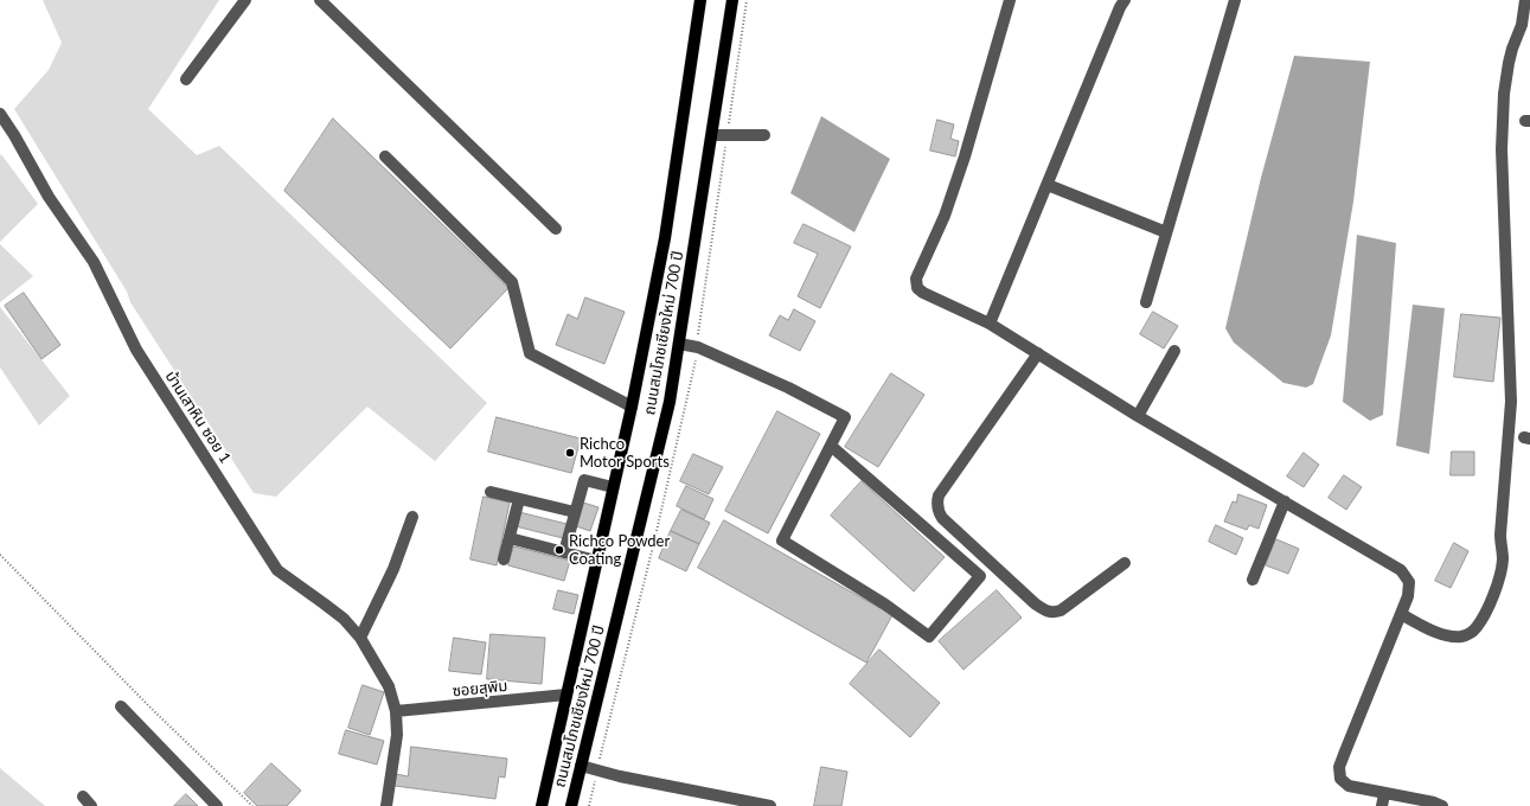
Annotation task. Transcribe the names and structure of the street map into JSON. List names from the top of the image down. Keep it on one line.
{"streets":{"main road":["ถนนสมโภชเชียงใหม่ 700 ปี"],"street":["บ้านเสาหิน ซอย 1","ซอยสุพิม"]},"crossings":[["ถนนสมโภชเชียงใหม่ 700 ปี","ซอยสุพิม"],["บ้านเสาหิน ซอย 1","ซอยสุพิม"]],"places":["Richco Motor Sports","Richco Powder Coating"]}
